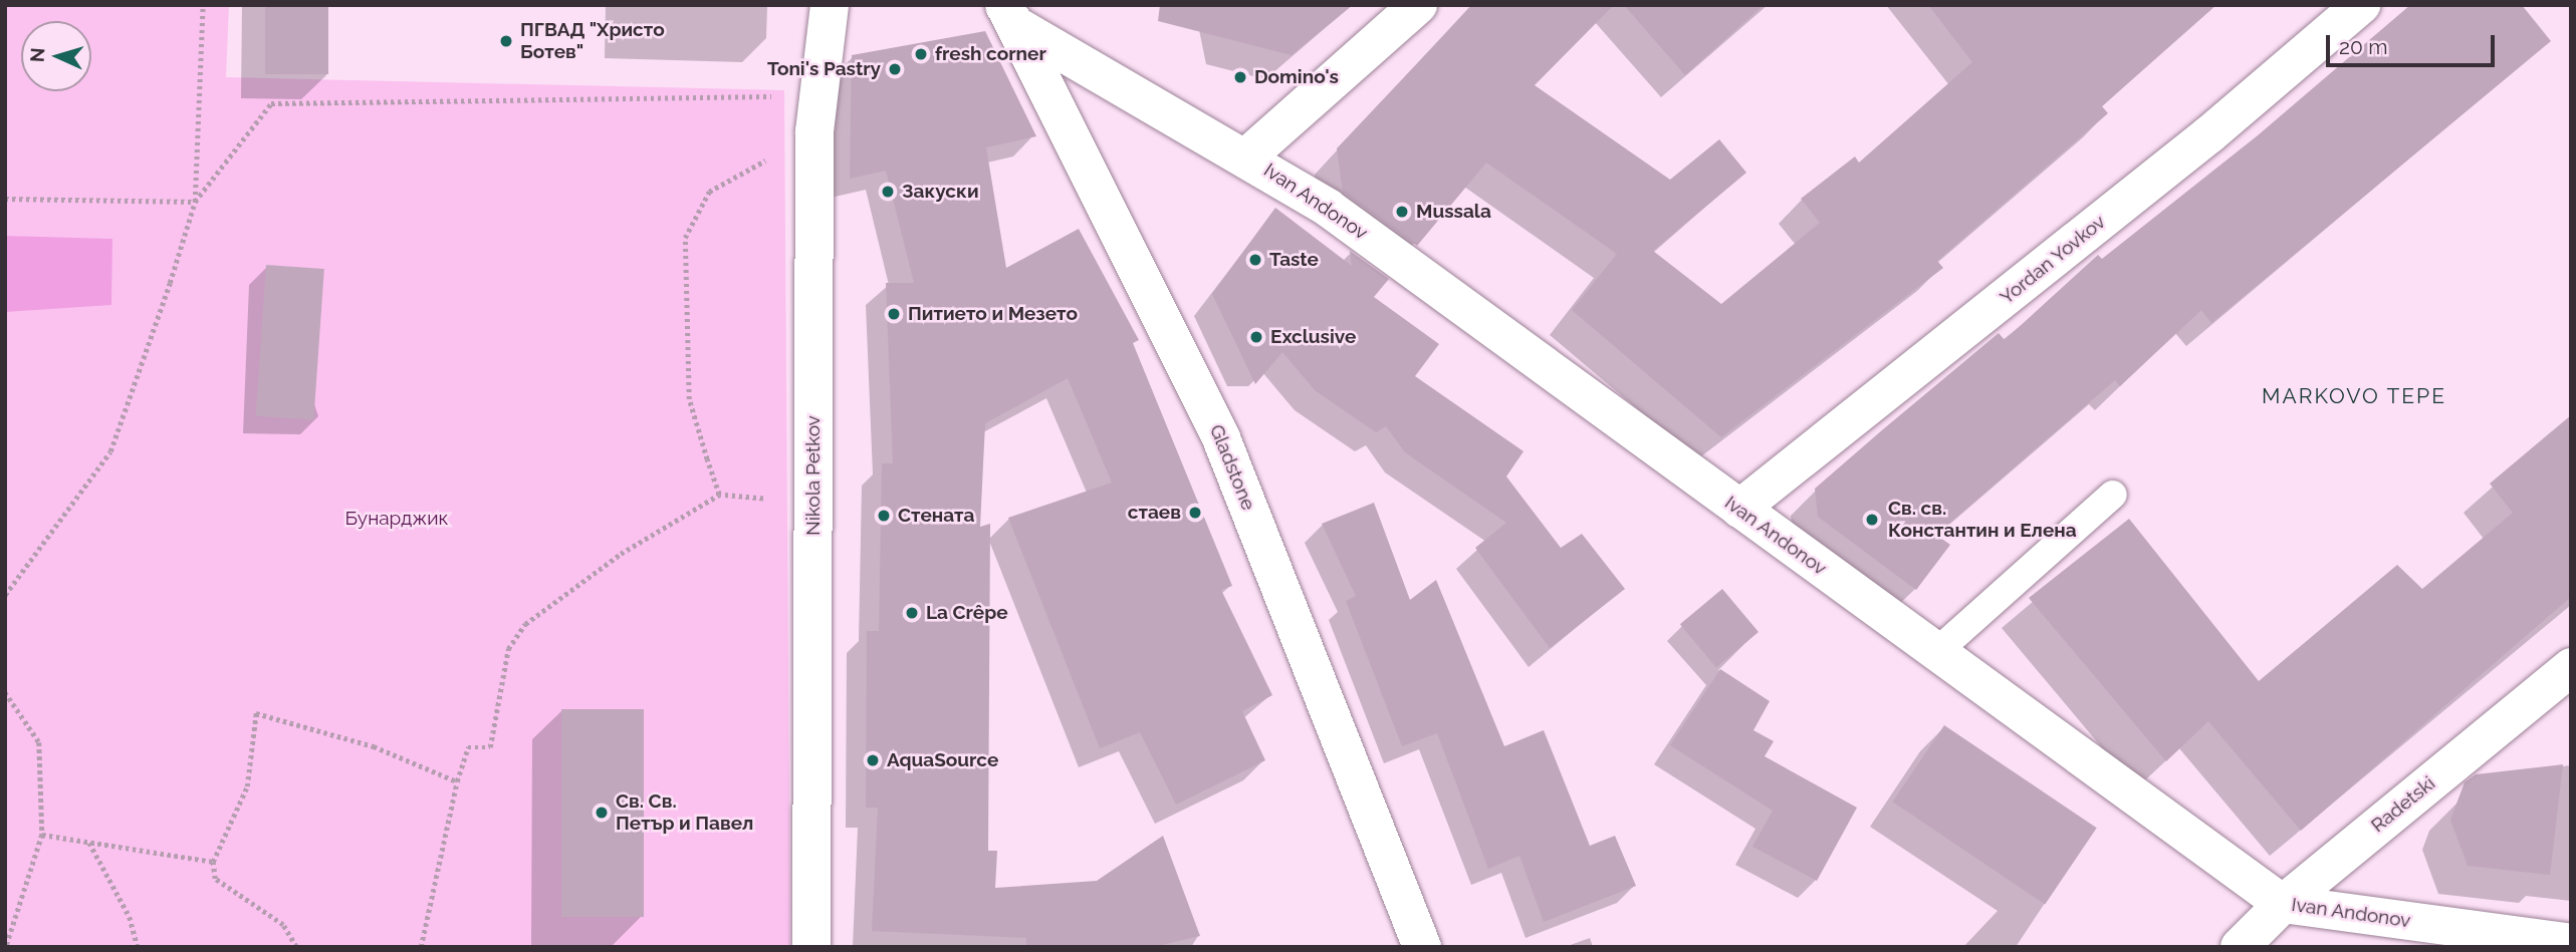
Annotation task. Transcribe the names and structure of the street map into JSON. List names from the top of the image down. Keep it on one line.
{"streets":{"street":["Ivan Andonov","Yordan Yovkov","Gladstone","Nikola Petkov","Radetski"]},"crossings":[["Ivan Andonov","Yordan Yovkov"],["Ivan Andonov","Gladstone"],["Ivan Andonov","Radetski"]],"districts":["MARKOVO TEPE"],"parks":["Бунарджик"],"places":["ПГВАД \"Христо Ботев\"","fresh corner","Toni's Pastry","Domino's","Закуски","Mussala","Taste","Питието и Мезето","Exclusive","стаев","Стената","Св. св. Константин и Елена","La Crêpe","AquaSource","Св. Св. Петър и Павел"],"scale_bar":"20 m","north":"left"}
